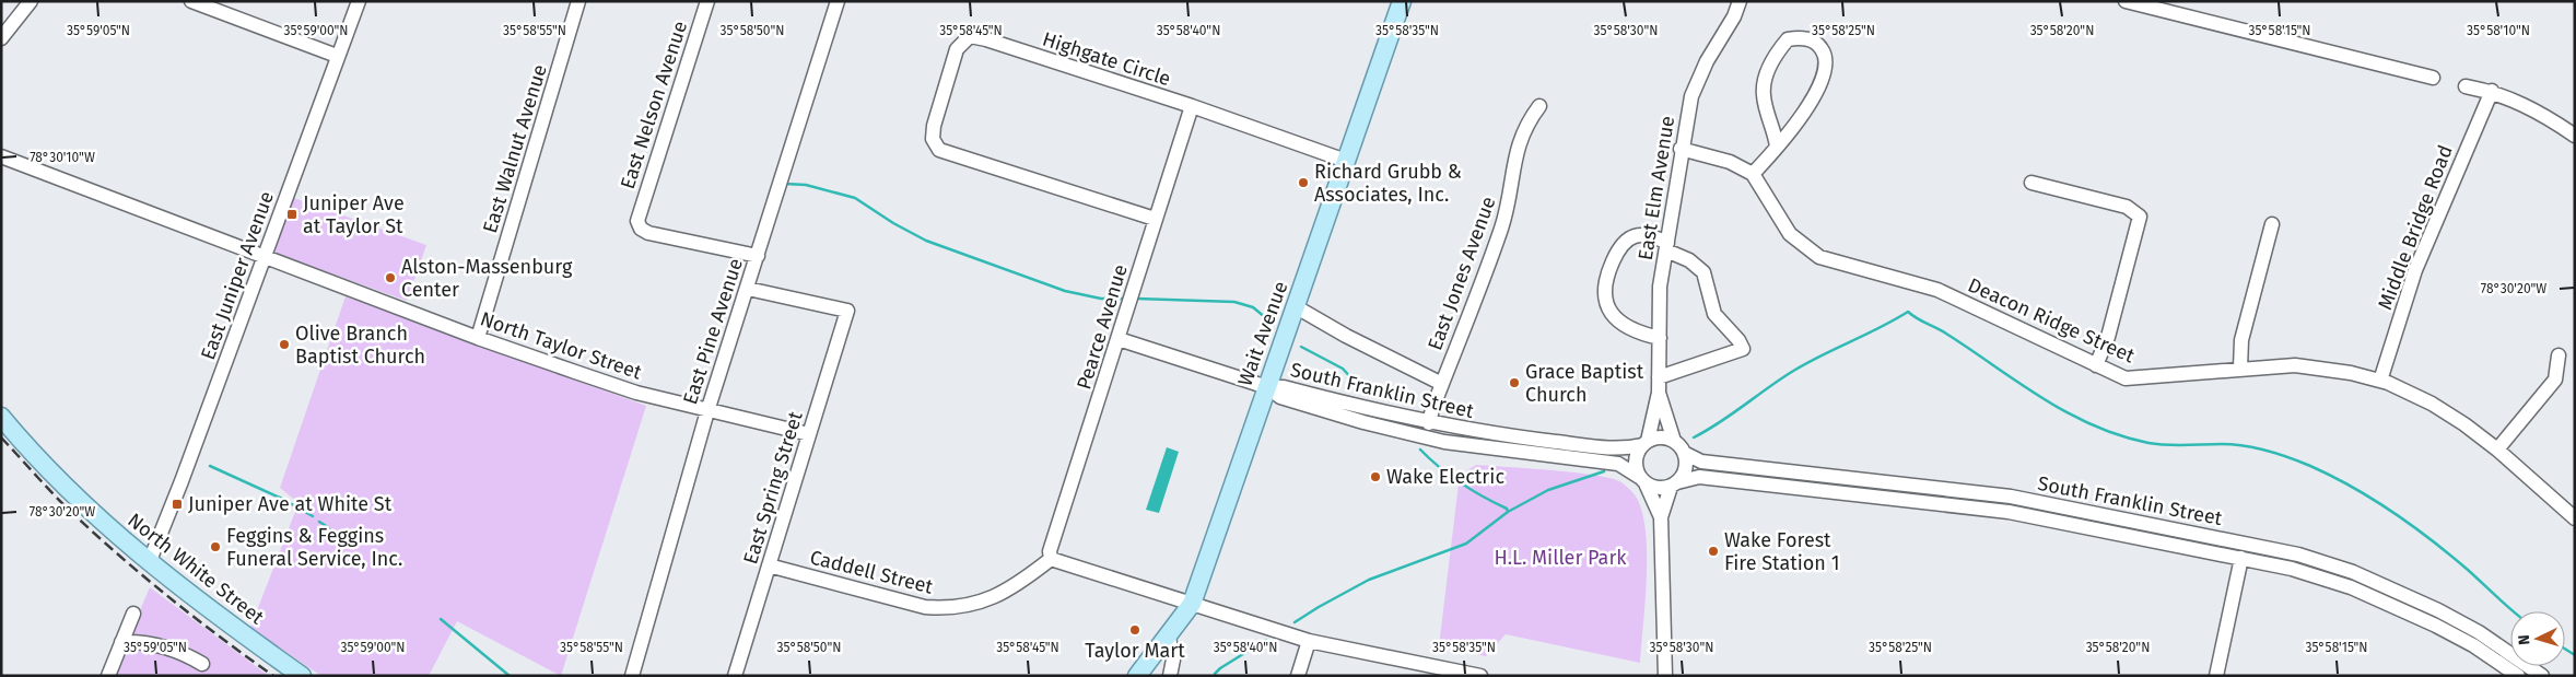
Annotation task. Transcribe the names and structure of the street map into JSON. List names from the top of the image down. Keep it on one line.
{"streets":{"main road":["Wait Avenue","North White Street"],"street":["Highgate Circle","East Nelson Avenue","East Walnut Avenue","East Elm Avenue","Middle Bridge Road","East Jones Avenue","East Juniper Avenue","Deacon Ridge Street","Pearce Avenue","East Pine Avenue","North Taylor Street","South Franklin Street","East Spring Street","Caddell Street"]},"crossings":[["Highgate Circle","Pearce Avenue"],["Highgate Circle","Wait Avenue"],["East Nelson Avenue","East Pine Avenue"],["East Walnut Avenue","North Taylor Street"],["East Elm Avenue","South Franklin Street"],["Middle Bridge Road","Deacon Ridge Street"],["East Jones Avenue","South Franklin Street"],["East Juniper Avenue","North Taylor Street"],["East Juniper Avenue","North White Street"],["Pearce Avenue","Caddell Street"],["East Pine Avenue","North Taylor Street"],["East Pine Avenue","East Spring Street"],["Wait Avenue","South Franklin Street"],["North Taylor Street","East Spring Street"],["East Spring Street","Caddell Street"]],"parks":["H.L. Miller Park"],"places":{"other":["Richard Grubb & Associates, Inc.","Alston-Massenburg Center","Olive Branch Baptist Church","Grace Baptist Church","Wake Electric","Feggins & Feggins Funeral Service, Inc.","Wake Forest Fire Station 1","Taylor Mart"],"transit":["Juniper Ave at Taylor St","Juniper Ave at White St"]},"north":"left","coordinates":["35°59'05\"N","35°59'00\"N","35°58'55\"N","35°58'50\"N","35°58'45\"N","35°58'40\"N","35°58'35\"N","35°58'30\"N","35°58'25\"N","35°58'20\"N","35°58'15\"N","35°58'10\"N","78°30'10\"W","78°30'20\"W"]}
